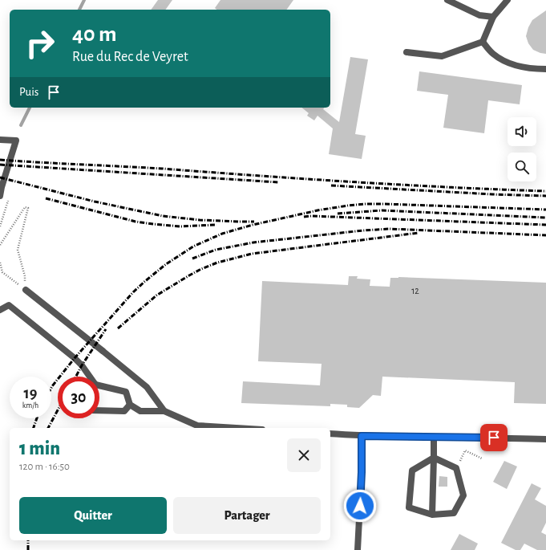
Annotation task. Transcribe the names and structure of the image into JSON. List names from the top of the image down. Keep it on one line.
{"house_numbers":["12"],"page":{"turn":["40 m","Rue du Rec de Veyret"],"then":"Puis","speed":"19 km/h","limit":"30","heading":["1 min","120 m · 16:50"],"buttons":["Quitter","Partager"]}}
